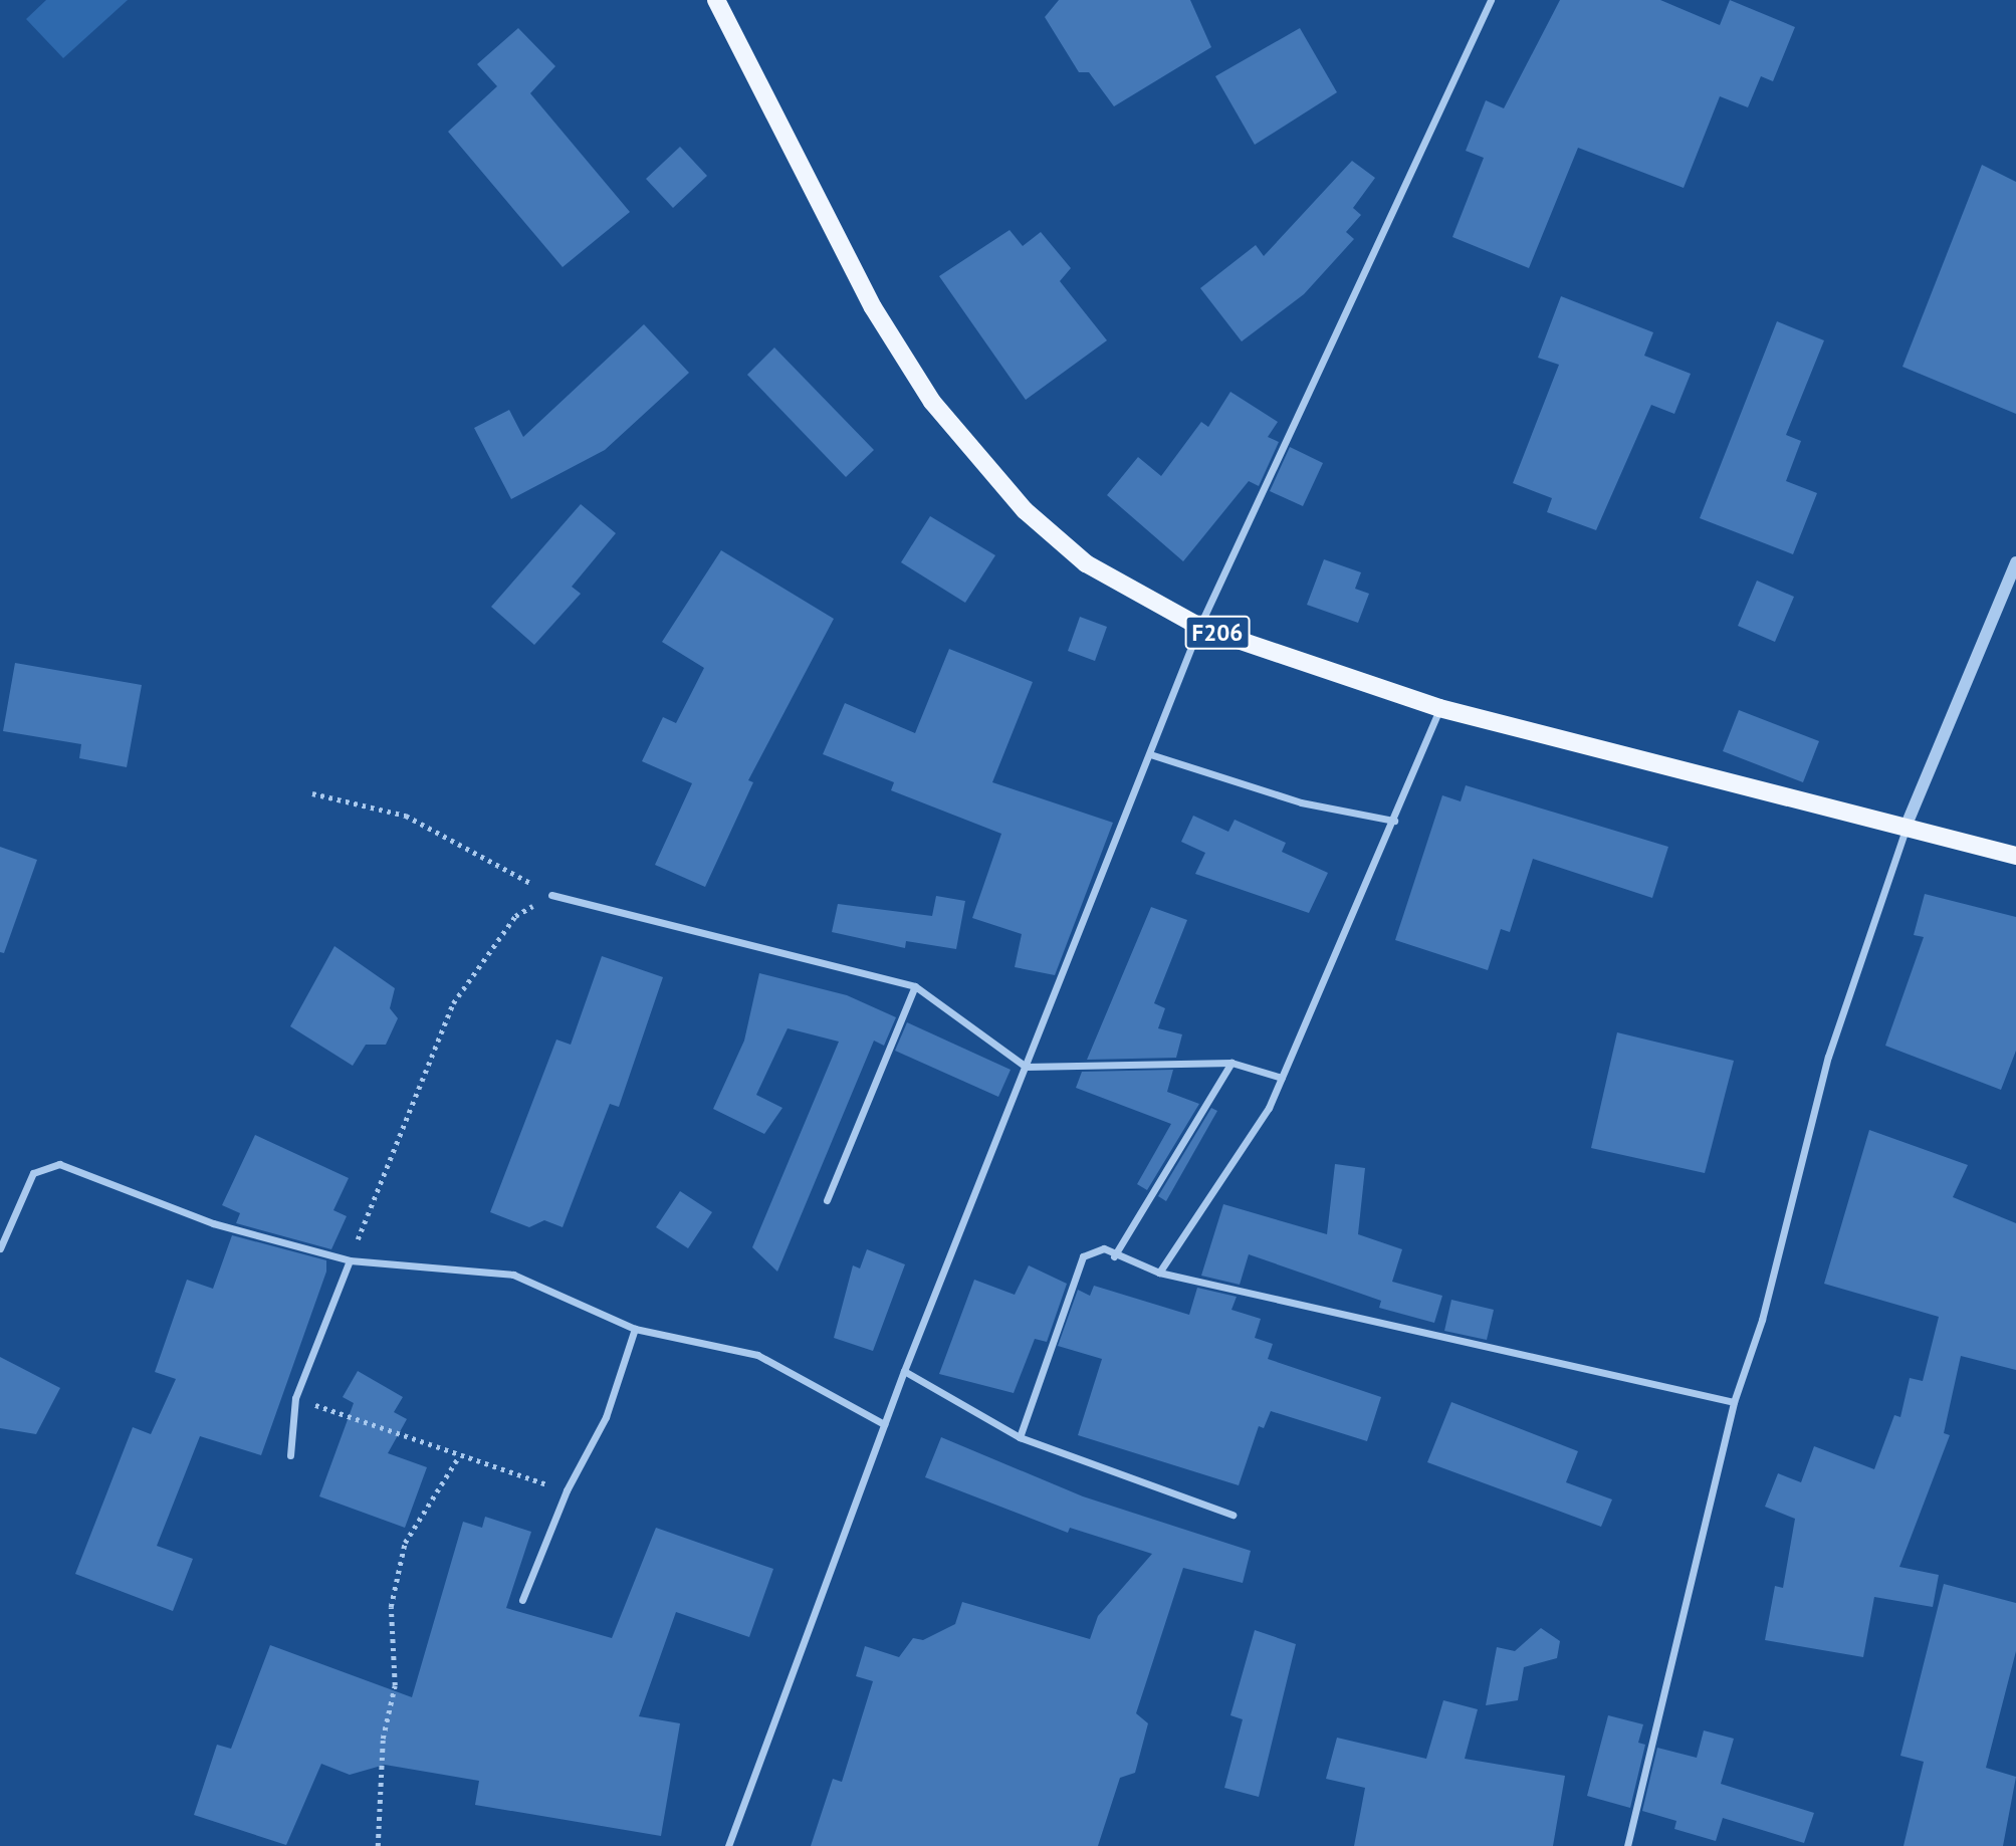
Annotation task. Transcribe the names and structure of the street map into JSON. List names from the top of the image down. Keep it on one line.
{"streets":{"main road":["F206"]}}
